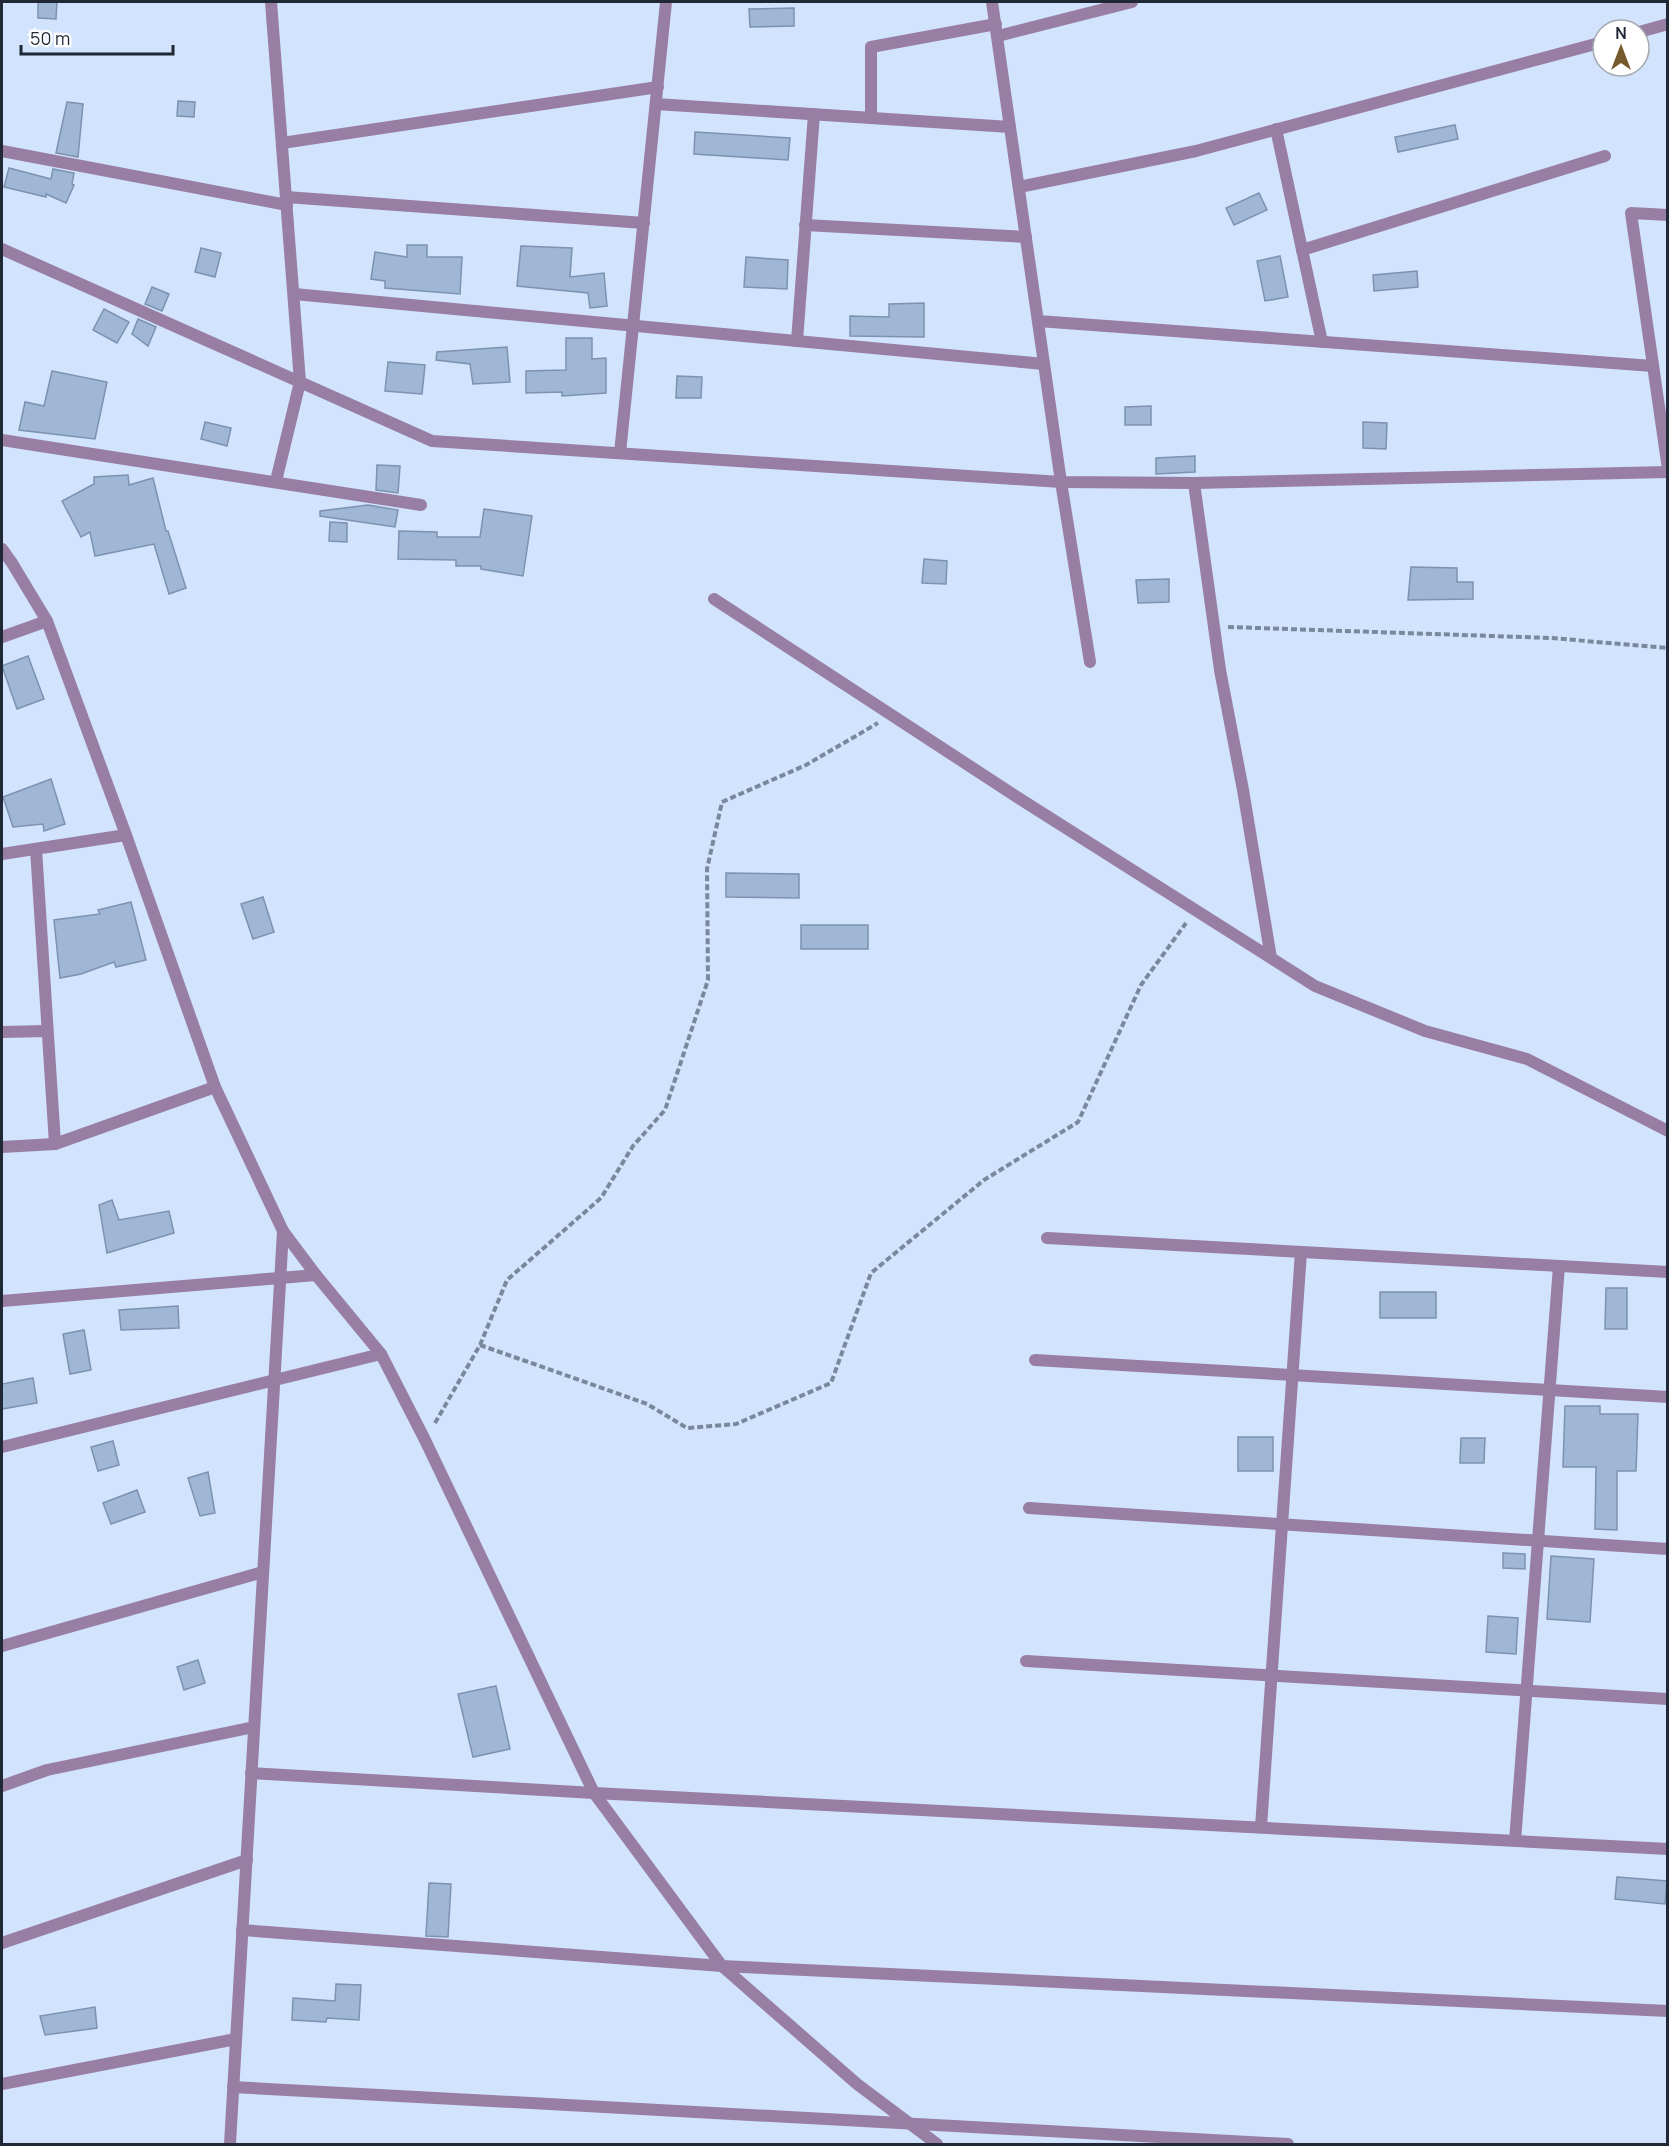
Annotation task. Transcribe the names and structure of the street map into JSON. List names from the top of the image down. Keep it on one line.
{"scale_bar":"50 m","north":"top"}
